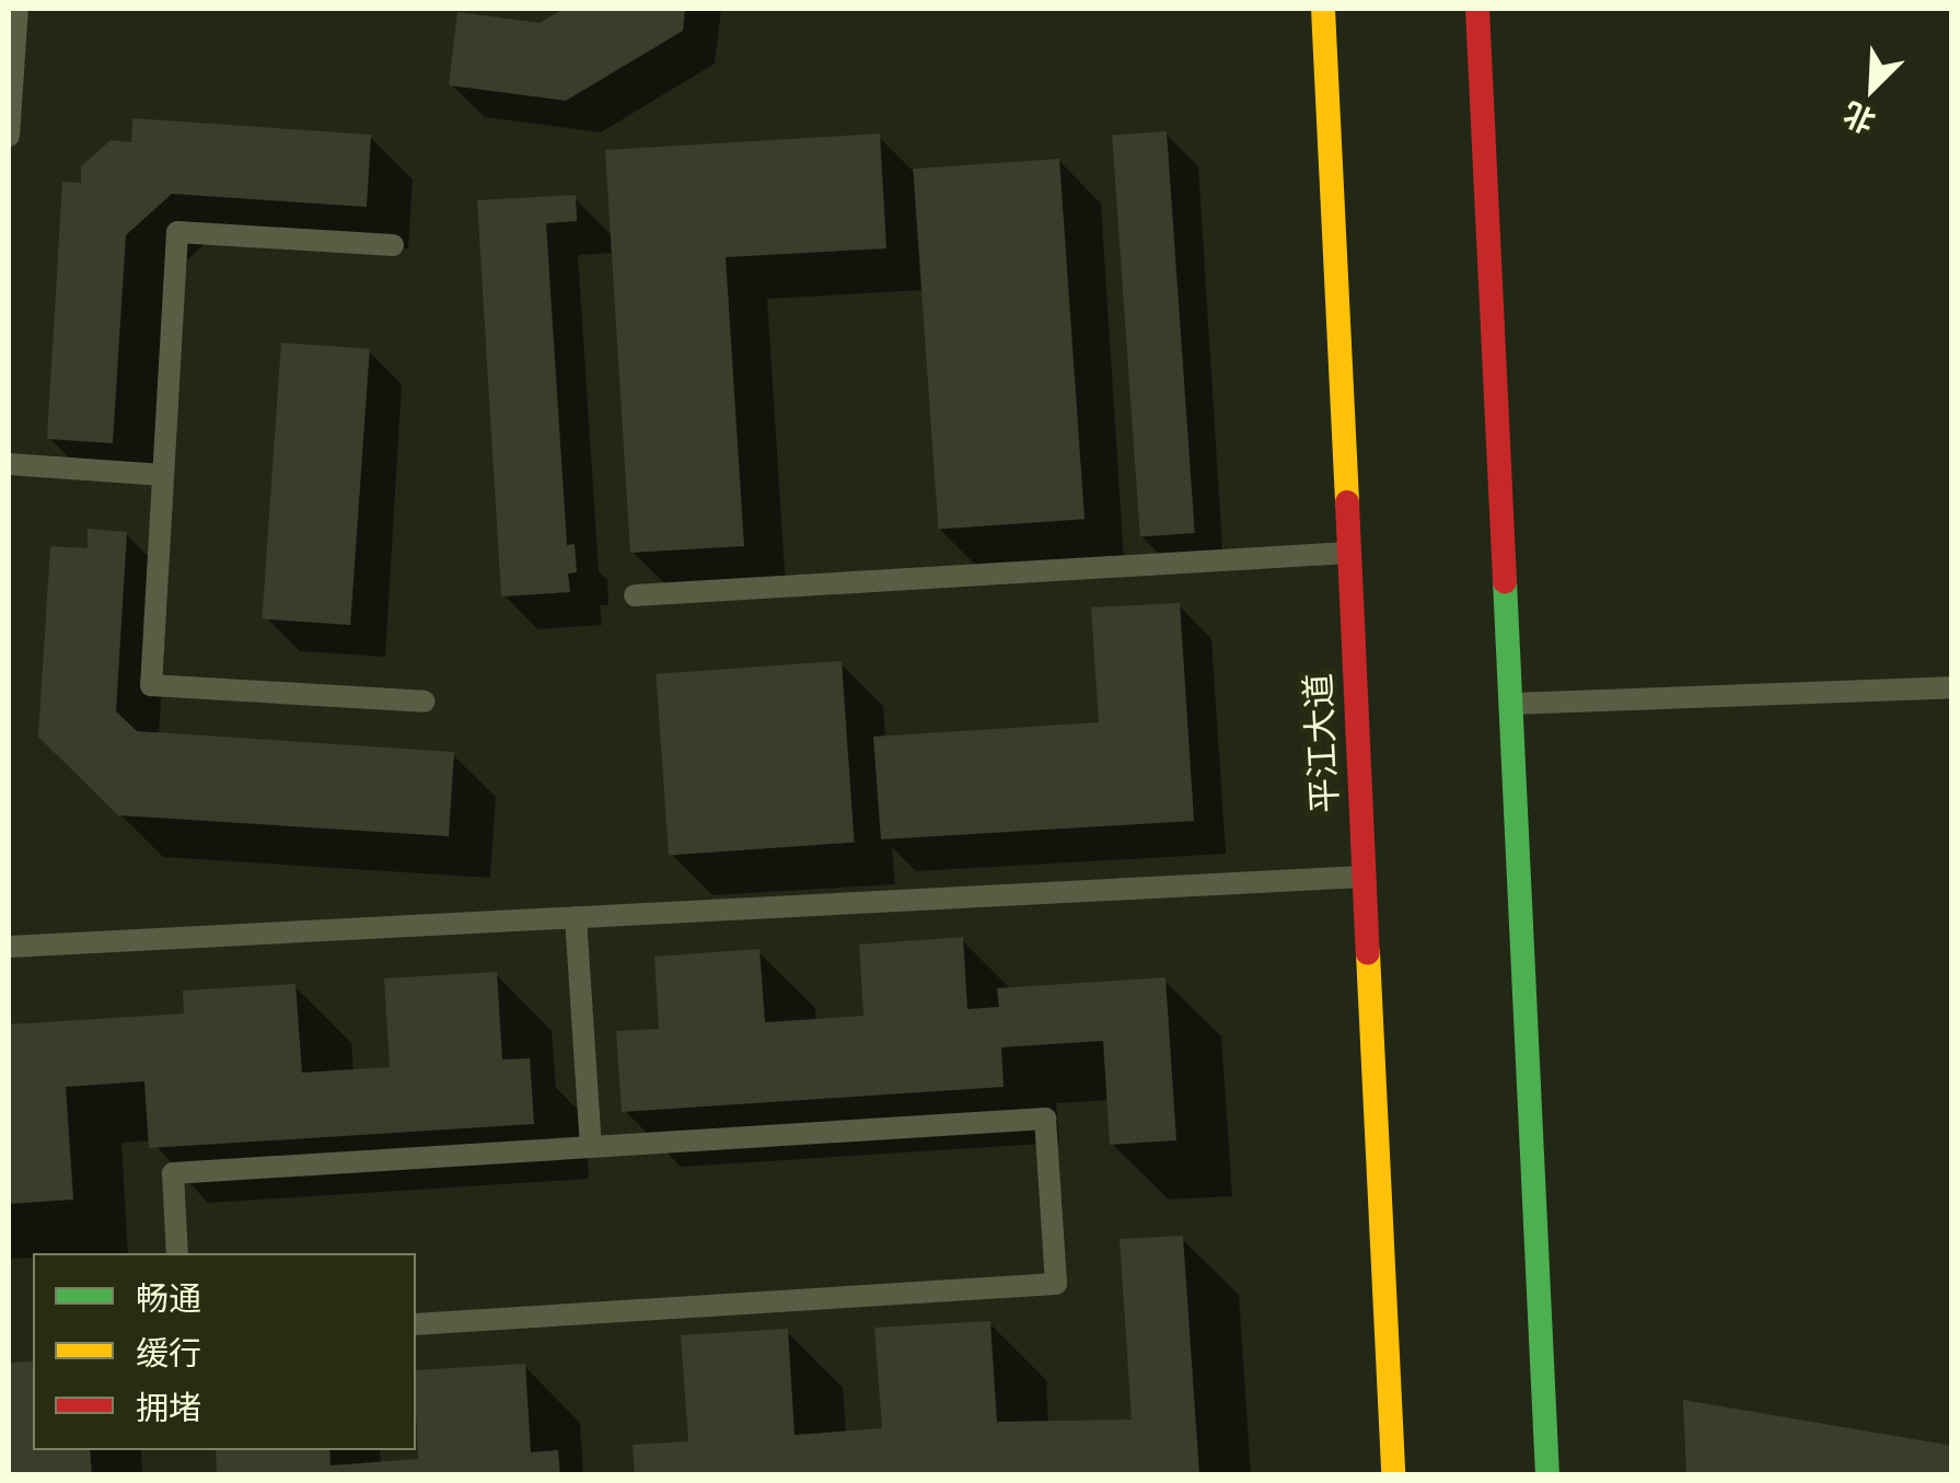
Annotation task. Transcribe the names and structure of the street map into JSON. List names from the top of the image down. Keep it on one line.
{"streets":{"highway":["平江大道"]},"legend":["畅通","缓行","拥堵"],"north":"bottom left"}
